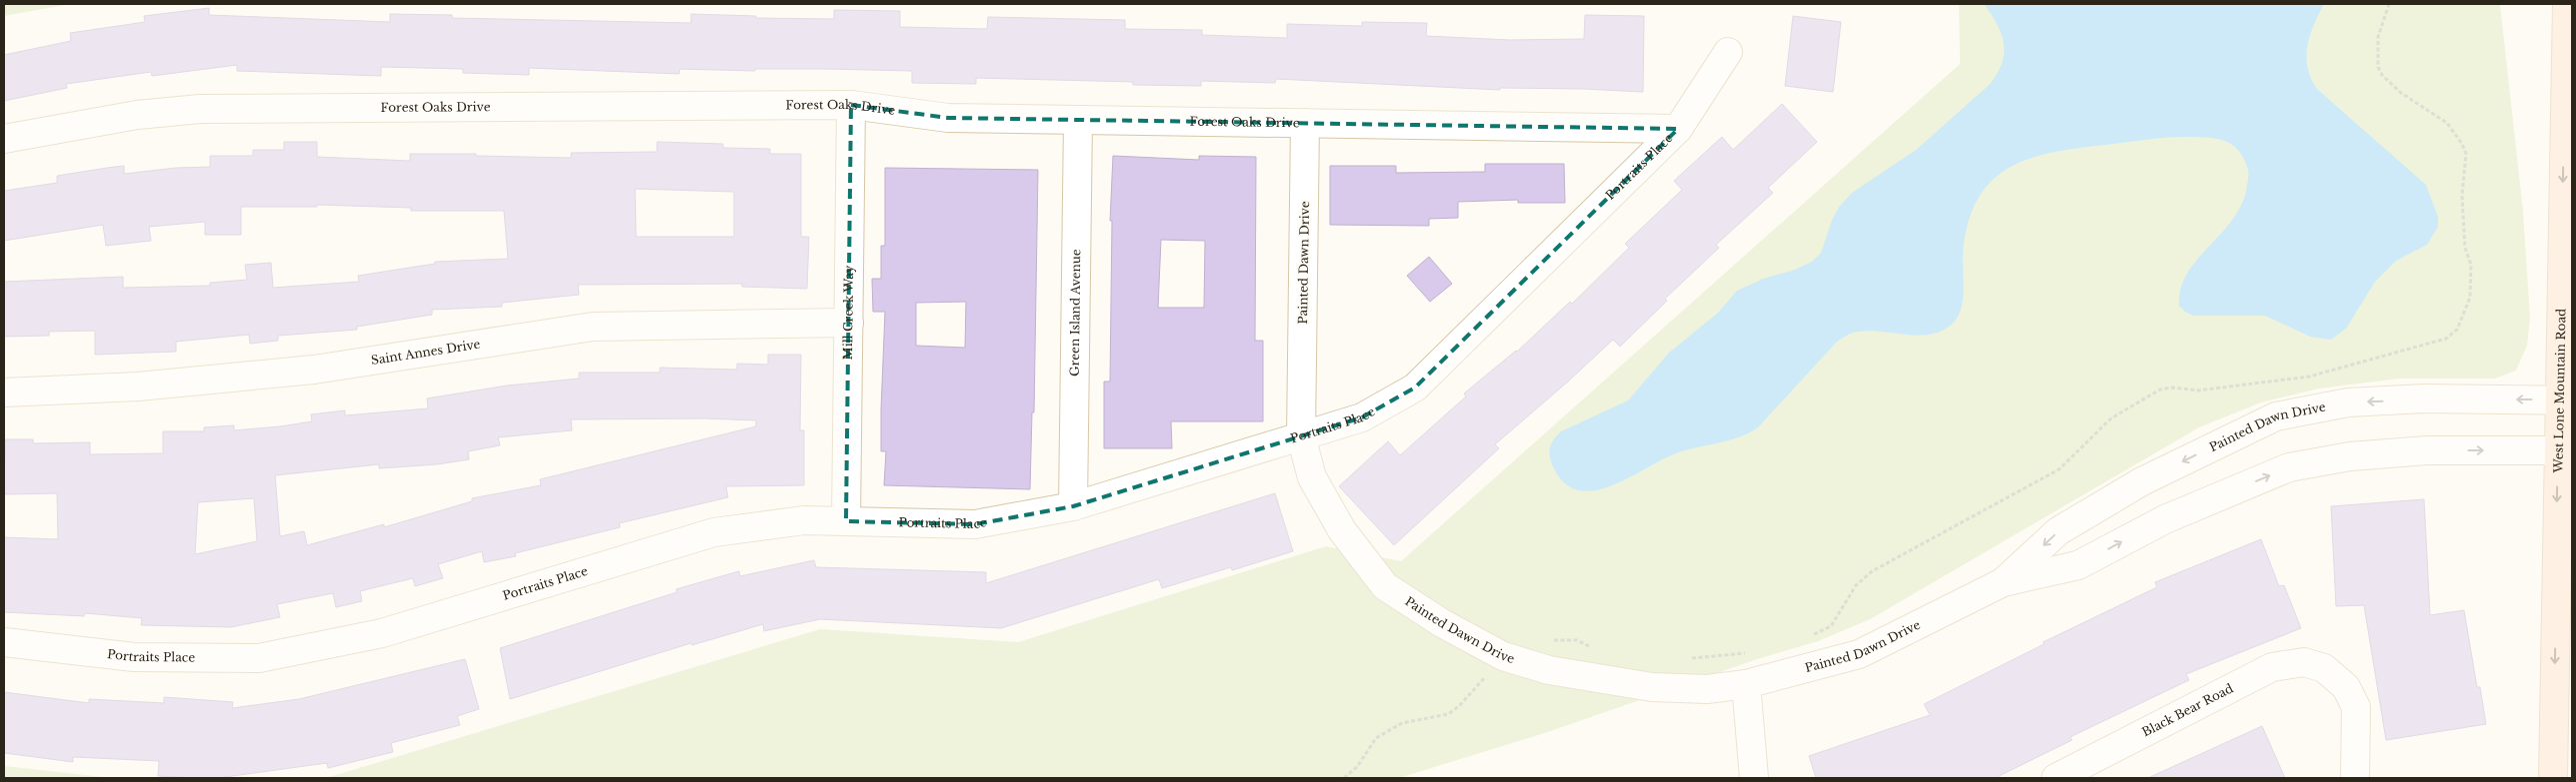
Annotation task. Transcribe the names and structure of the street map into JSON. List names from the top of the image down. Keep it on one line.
{"streets":{"main road":["West Lone Mountain Road"],"street":["Forest Oaks Drive","Portraits Place","Painted Dawn Drive","Green Island Avenue","Mill Creek Way","Saint Annes Drive","Black Bear Road"]},"crossings":[["Forest Oaks Drive","Portraits Place"],["Forest Oaks Drive","Painted Dawn Drive"],["Forest Oaks Drive","Green Island Avenue"],["Forest Oaks Drive","Mill Creek Way"],["Portraits Place","Painted Dawn Drive"],["Portraits Place","Green Island Avenue"],["Portraits Place","Mill Creek Way"],["Painted Dawn Drive","West Lone Mountain Road"],["Mill Creek Way","Saint Annes Drive"]],"one_way":["West Lone Mountain Road"]}
